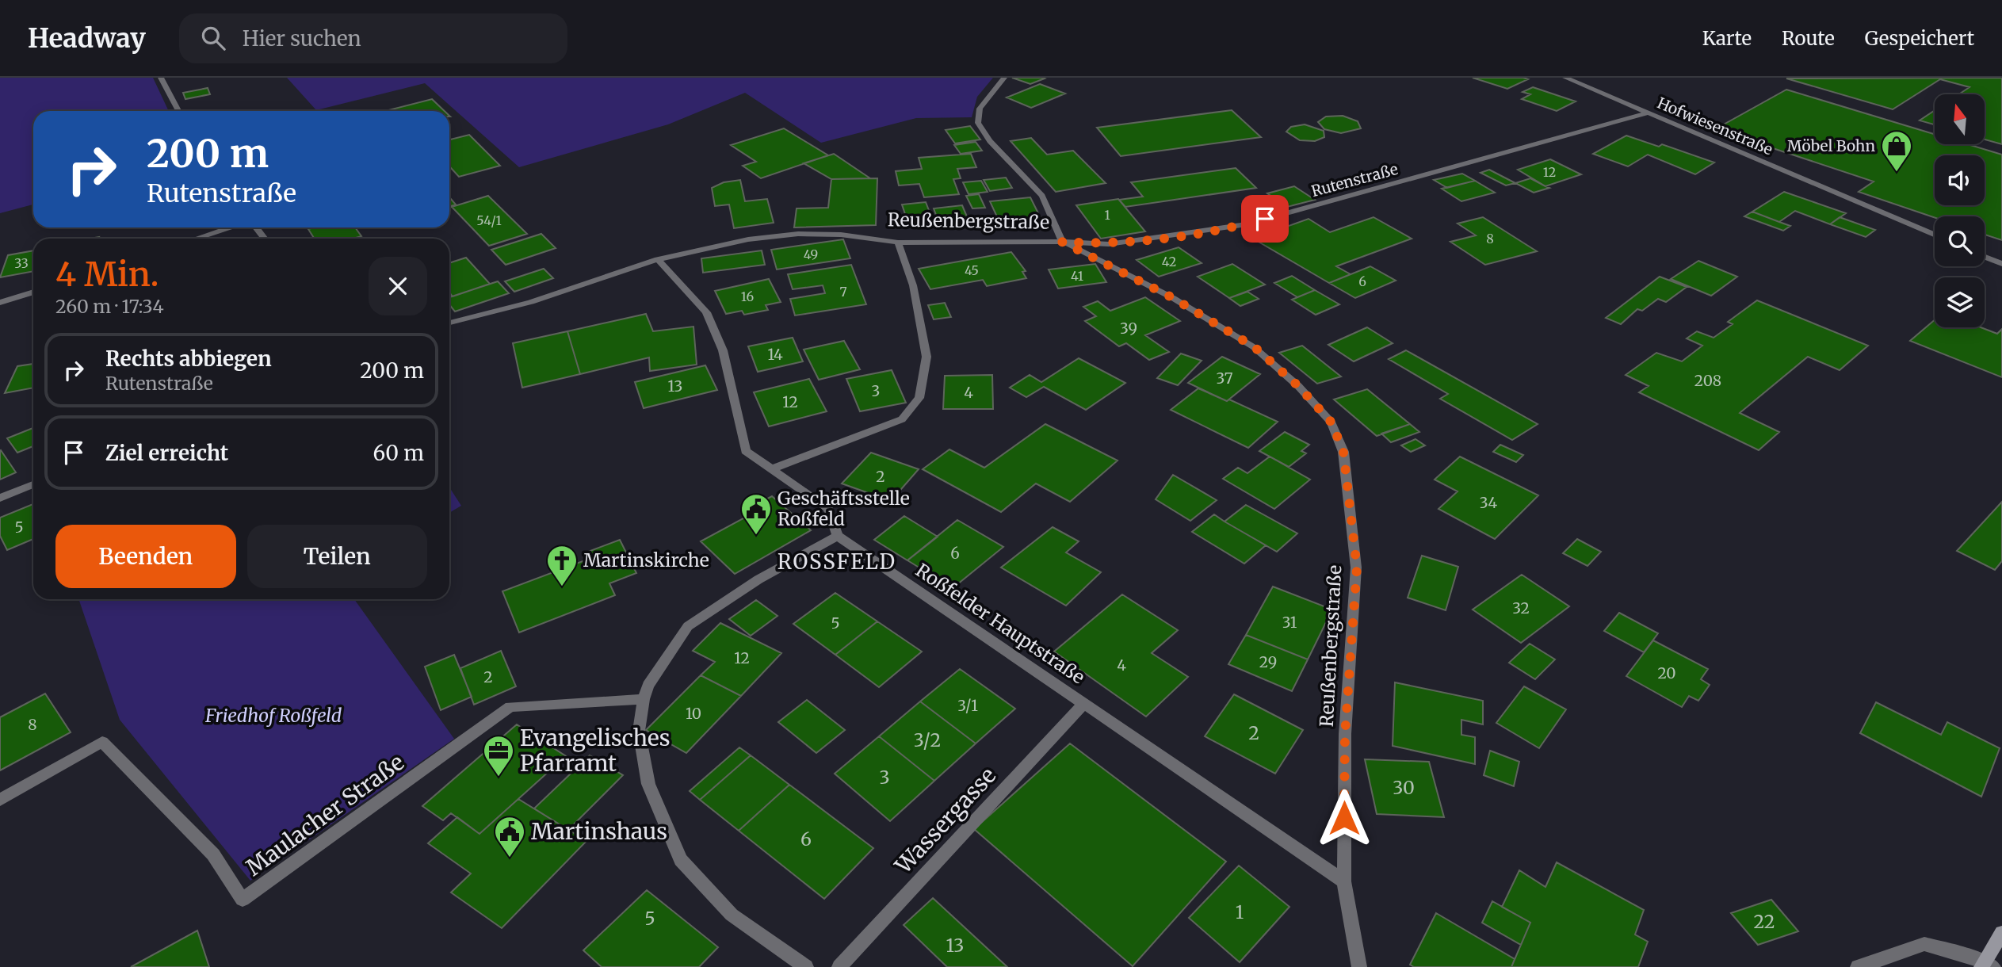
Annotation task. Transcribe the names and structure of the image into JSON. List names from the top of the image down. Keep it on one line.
{"streets":{"street":["Hofwiesenstraße","Rutenstraße","Reußenbergstraße","Roßfelder Hauptstraße","Maulacher Straße","Wassergasse"]},"crossings":[["Hofwiesenstraße","Rutenstraße"],["Rutenstraße","Reußenbergstraße"],["Reußenbergstraße","Roßfelder Hauptstraße"],["Roßfelder Hauptstraße","Wassergasse"]],"districts":["ROSSFELD"],"parks":["Friedhof Roßfeld"],"places":{"shop":["Möbel Bohn"],"public building":["Geschäftsstelle Roßfeld","Martinshaus"],"church":["Martinskirche"],"office":["Evangelisches Pfarramt"]},"house_numbers":["12","1","54/1","8","49","42","33","45","41","6","7","16","39","14","37","208","13","3","4","12","2","34","5","6","32","31","5","12","29","4","20","2","3/1","10","8","2","3/2","3","30","6","1","5","22","13"],"north":"top","page":{"header":"Headway","search":"Hier suchen","nav":["Karte","Route","Gespeichert"],"turn":["200 m","Rutenstraße"],"heading":["4 Min.","260 m · 17:34"],"list":[{"name":"Rechts abbiegen","note":"Rutenstraße","value":"200 m"},{"name":"Ziel erreicht","value":"60 m"}],"buttons":["Beenden","Teilen"]}}
